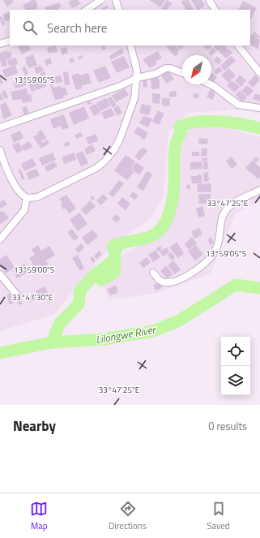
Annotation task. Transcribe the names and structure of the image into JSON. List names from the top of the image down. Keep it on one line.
{"water":["Lilongwe River"],"north":"bottom left","page":{"search":"Search here","heading":["Nearby","0 results"],"nav":["Map","Directions","Saved"]},"coordinates":["13°59'05\"S","33°47'25\"E","13°59'00\"S","33°47'30\"E"]}
